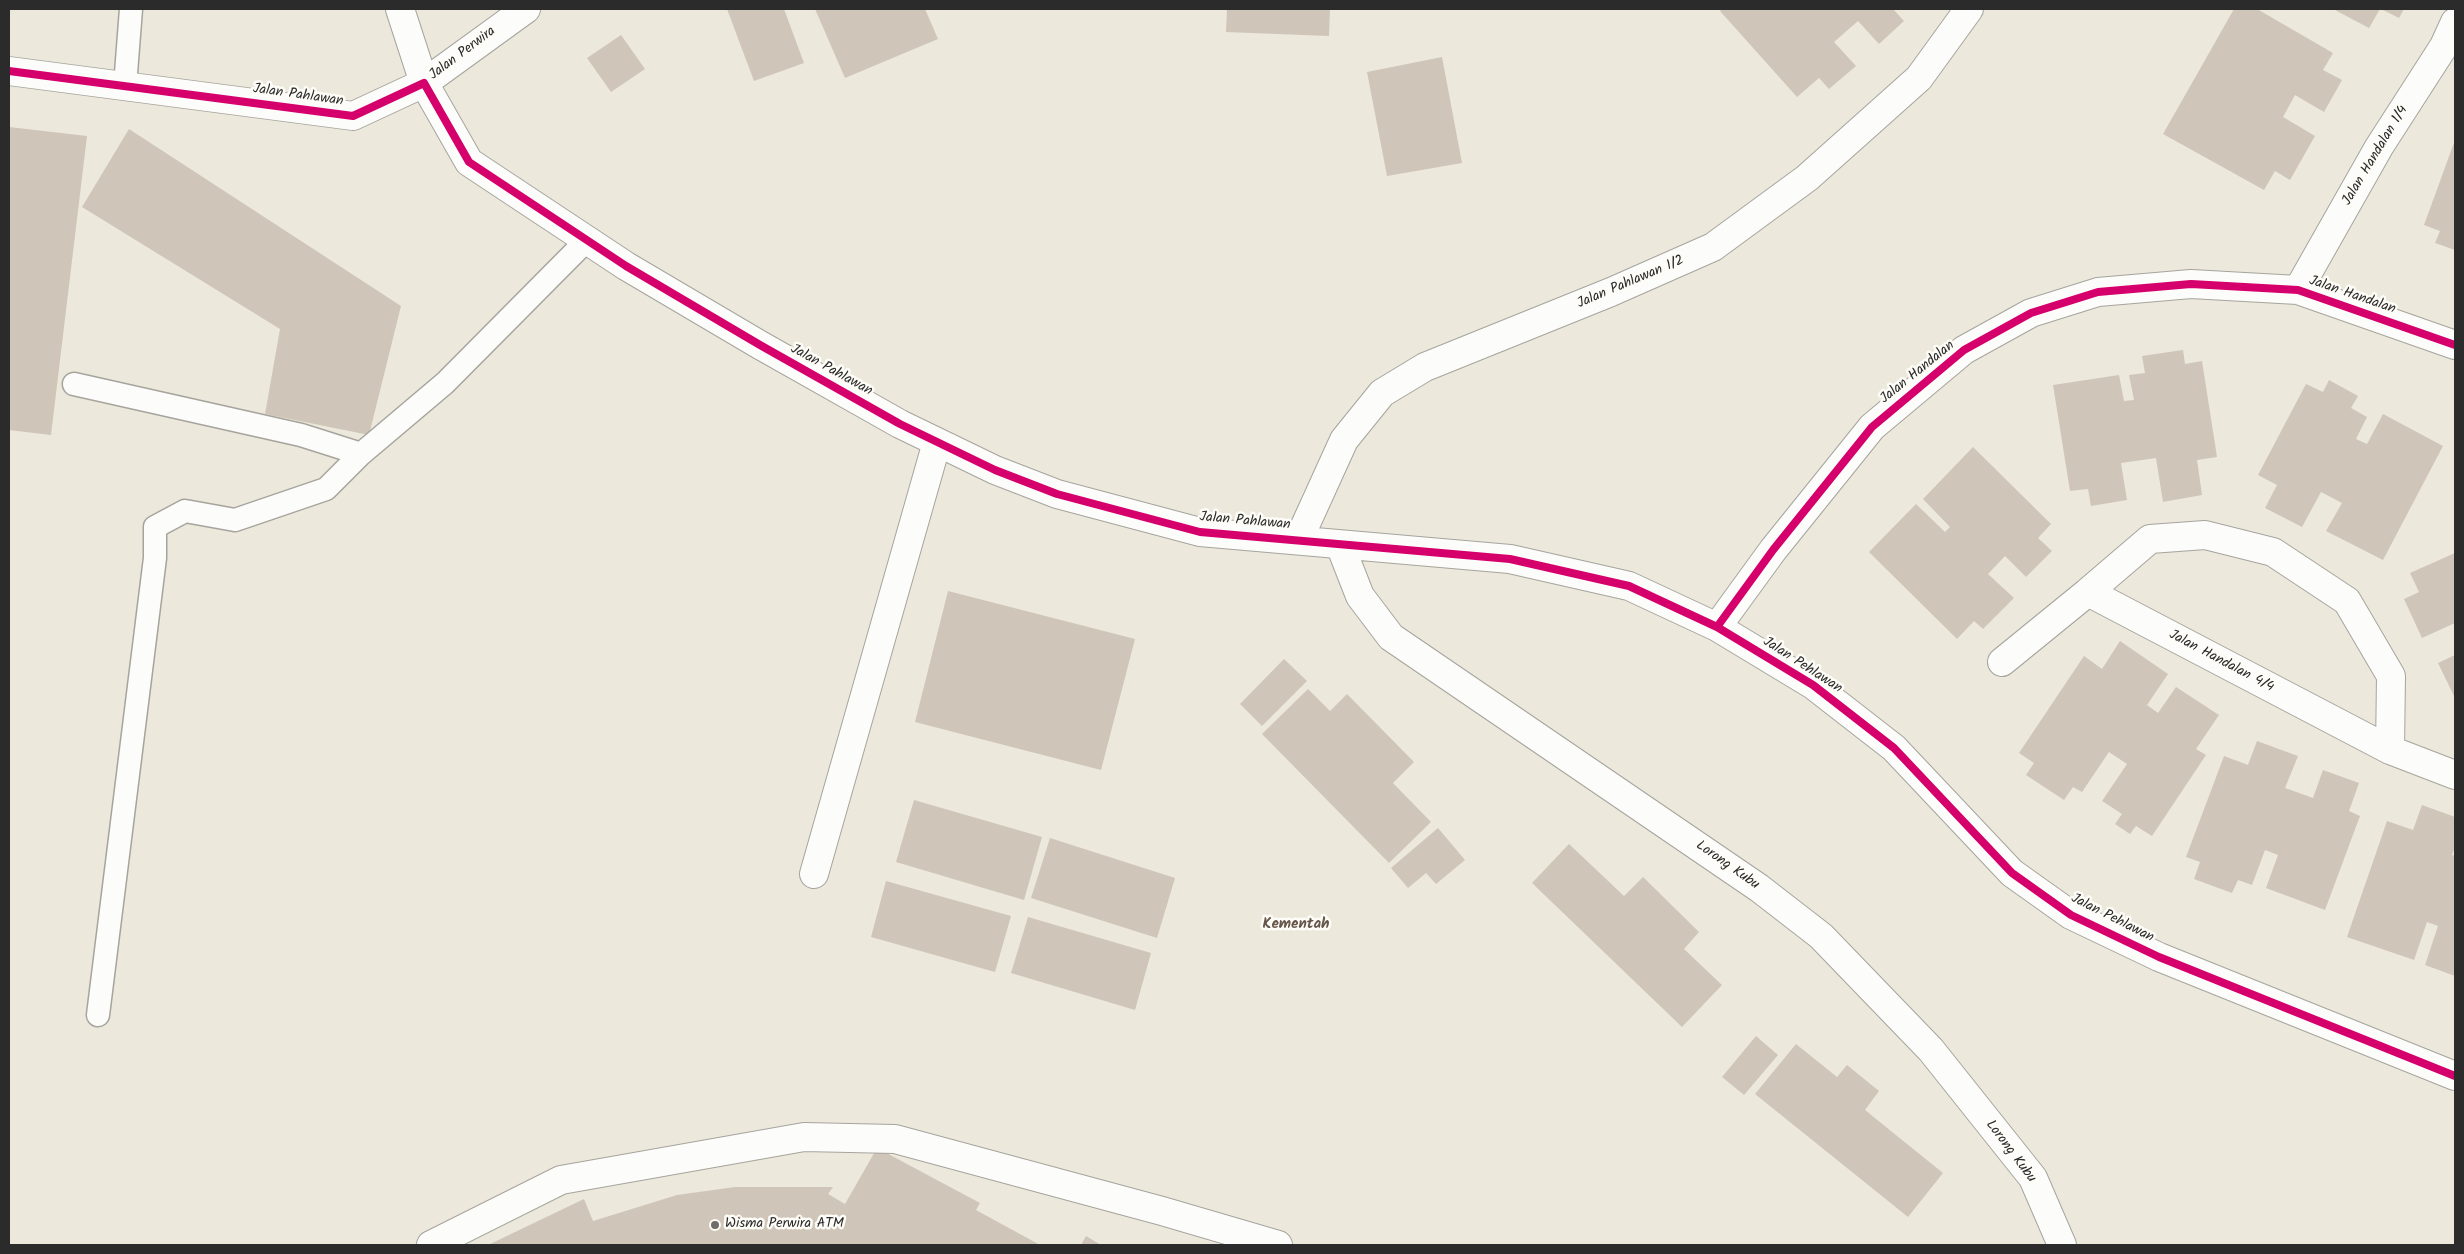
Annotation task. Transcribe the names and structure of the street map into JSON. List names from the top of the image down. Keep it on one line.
{"streets":{"street":["Jalan Perwira","Jalan Pahlawan","Jalan Handalan 1/4","Jalan Pahlawan 1/2","Jalan Handalan","Jalan Handalan 4/4","Jalan Pehlawan","Lorong Kubu"]},"crossings":[["Jalan Perwira","Jalan Pahlawan"],["Jalan Pahlawan","Jalan Pahlawan 1/2"],["Jalan Pahlawan","Jalan Handalan"],["Jalan Pahlawan","Jalan Pehlawan"],["Jalan Pahlawan","Lorong Kubu"],["Jalan Handalan 1/4","Jalan Handalan"],["Jalan Handalan","Jalan Pehlawan"]],"districts":["Kementah"],"places":["Wisma Perwira ATM"]}
